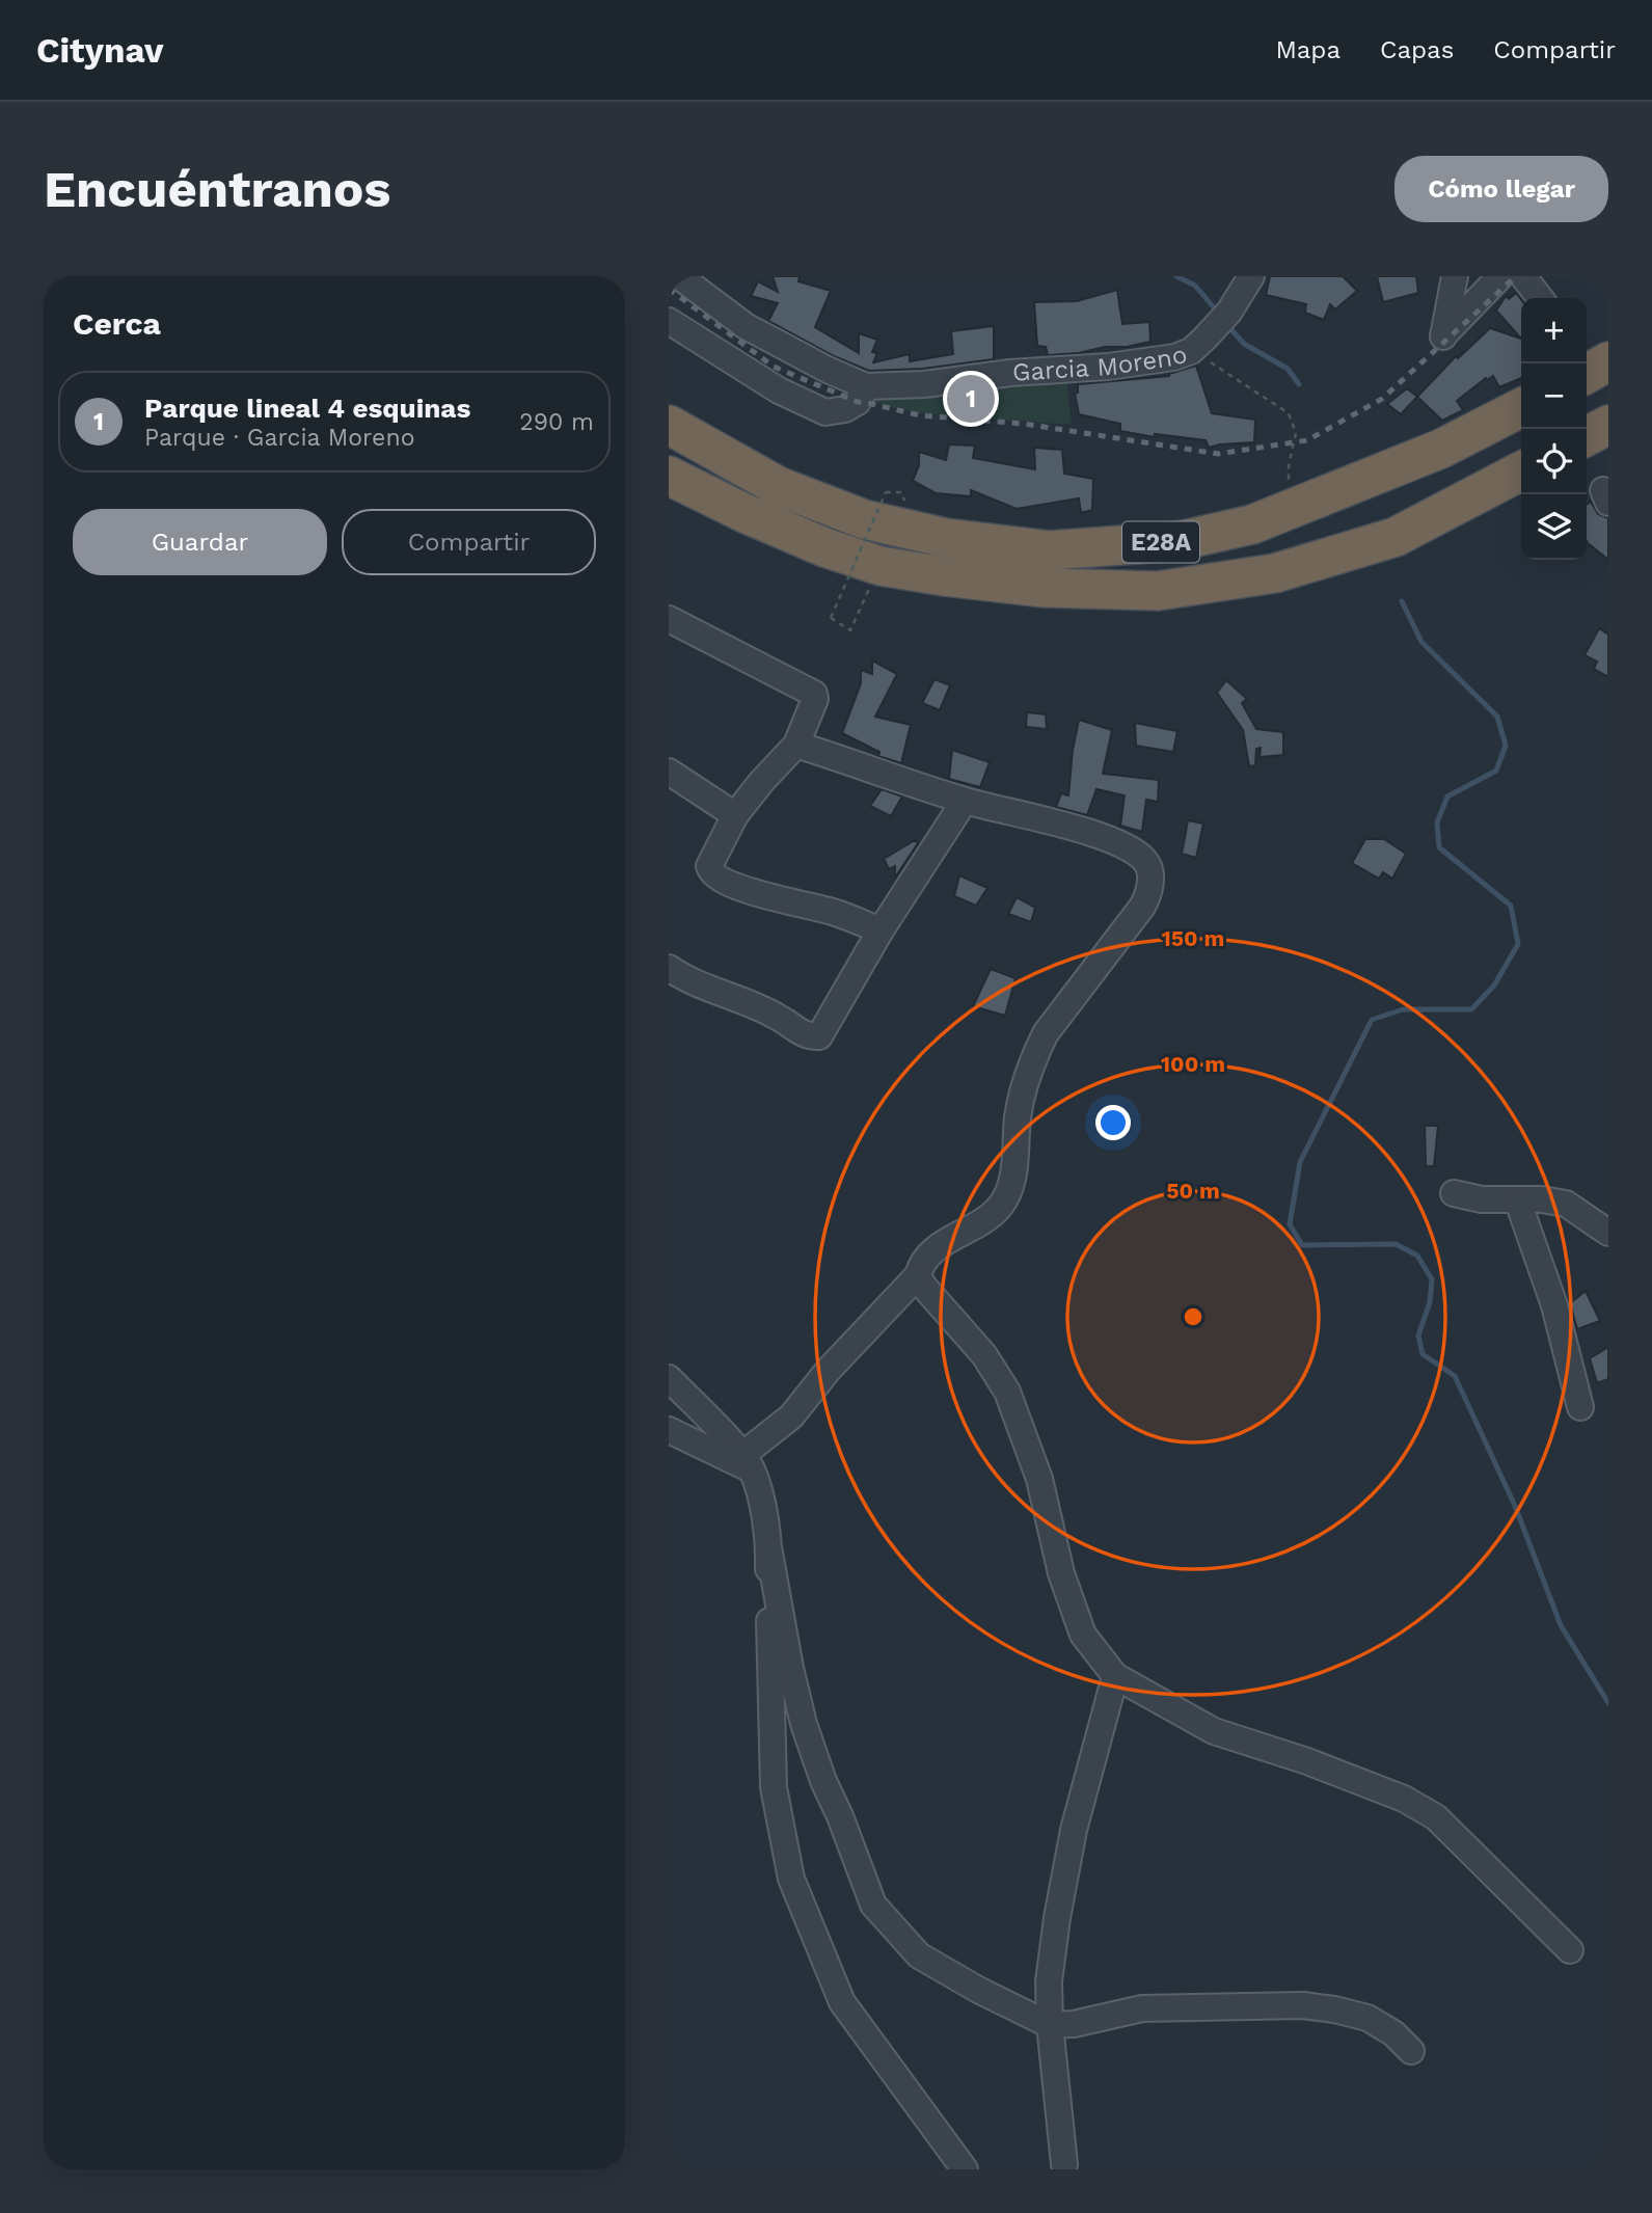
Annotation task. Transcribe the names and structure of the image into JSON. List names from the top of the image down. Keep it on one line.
{"streets":{"highway":["E28A"],"street":["Garcia Moreno"]},"page":{"header":"Citynav","nav":["Mapa","Capas","Compartir"],"buttons":["Cómo llegar",["Guardar","Compartir"]],"title":"Encuéntranos","heading":"Cerca","map_buttons":["+","−"],"list":[{"mark":"1","name":"Parque lineal 4 esquinas","note":"Parque · Garcia Moreno","value":"290 m"}],"pins":"1"},"rings":["150 m","100 m","50 m"]}
